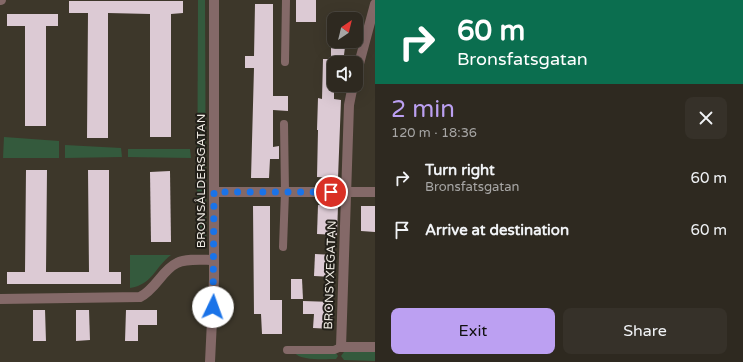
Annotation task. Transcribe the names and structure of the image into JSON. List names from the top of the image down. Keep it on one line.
{"streets":{"street":["BRONSÅLDERSGATAN","BRONSYXEGATAN"]},"north":"top right","page":{"turn":["60 m","Bronsfatsgatan"],"heading":["2 min","120 m · 18:36"],"list":[{"name":"Turn right","note":"Bronsfatsgatan","value":"60 m"},{"name":"Arrive at destination","value":"60 m"}],"buttons":["Exit","Share"]}}
